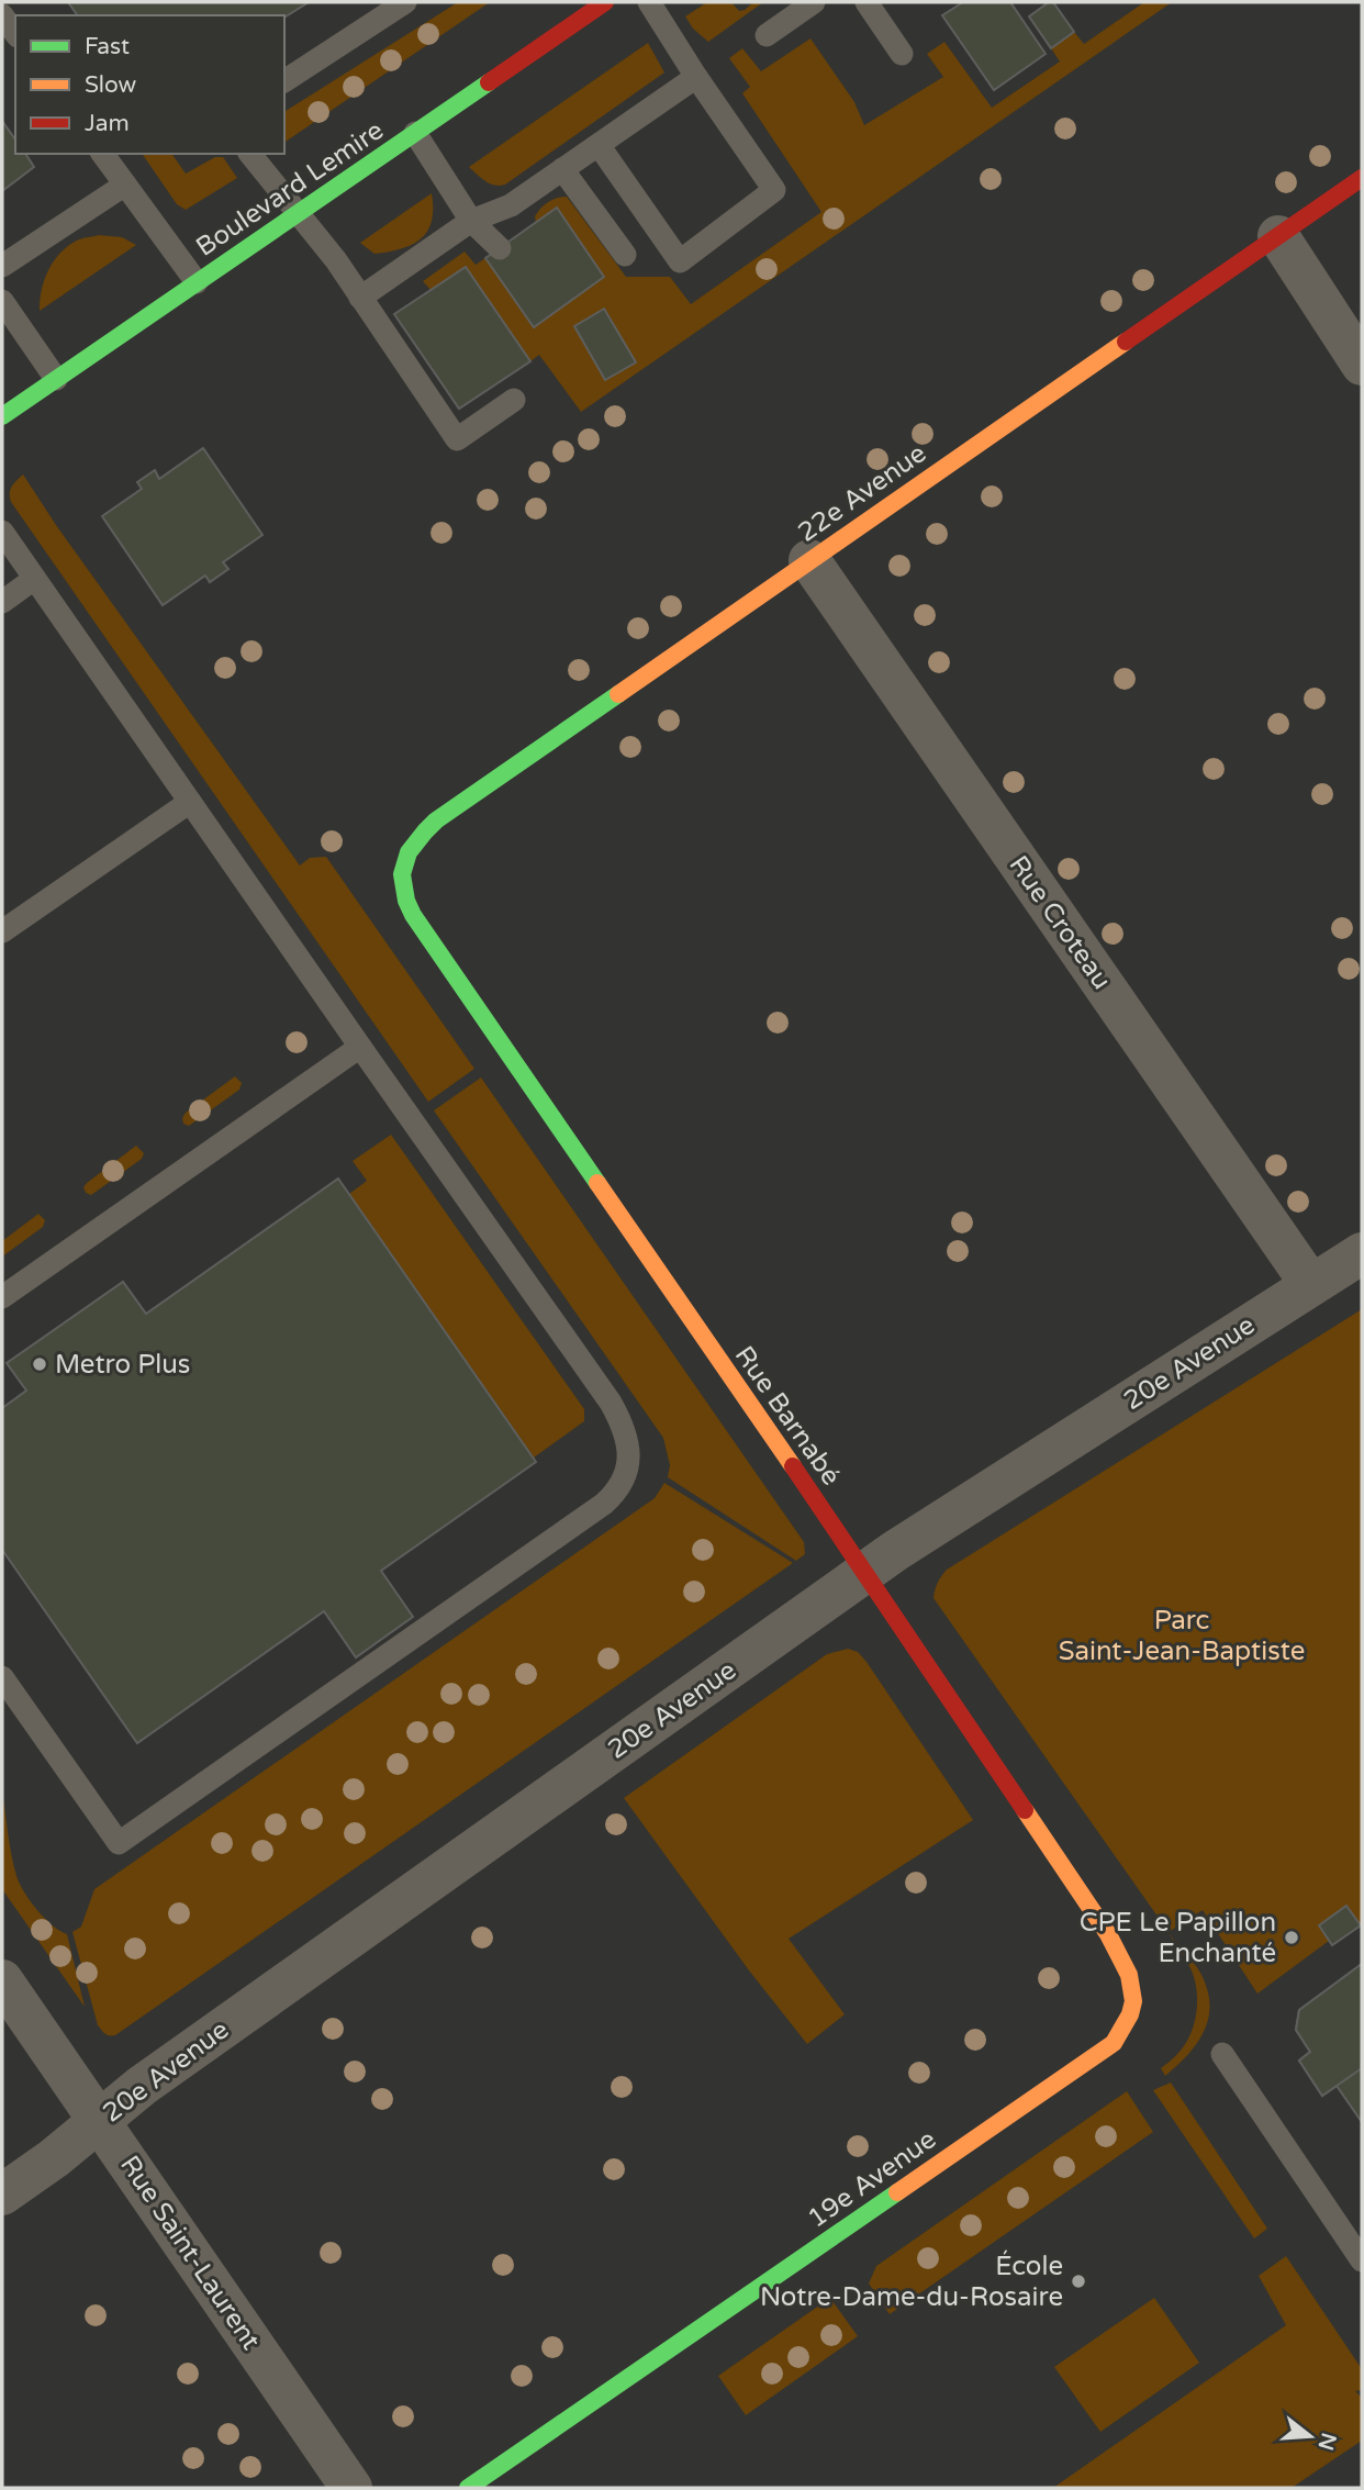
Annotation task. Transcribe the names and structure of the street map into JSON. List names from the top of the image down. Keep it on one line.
{"streets":{"street":["Boulevard Lemire","22e Avenue","Rue Croteau","20e Avenue","Rue Barnabé","19e Avenue","Rue Saint-Laurent"]},"crossings":[["22e Avenue","Rue Croteau"],["22e Avenue","Rue Barnabé"],["Rue Croteau","20e Avenue"],["20e Avenue","Rue Barnabé"],["20e Avenue","Rue Saint-Laurent"],["Rue Barnabé","19e Avenue"]],"parks":["Parc Saint-Jean-Baptiste"],"places":["Metro Plus","CPE Le Papillon Enchanté","École Notre-Dame-du-Rosaire"],"legend":["Fast","Slow","Jam"],"north":"right"}
